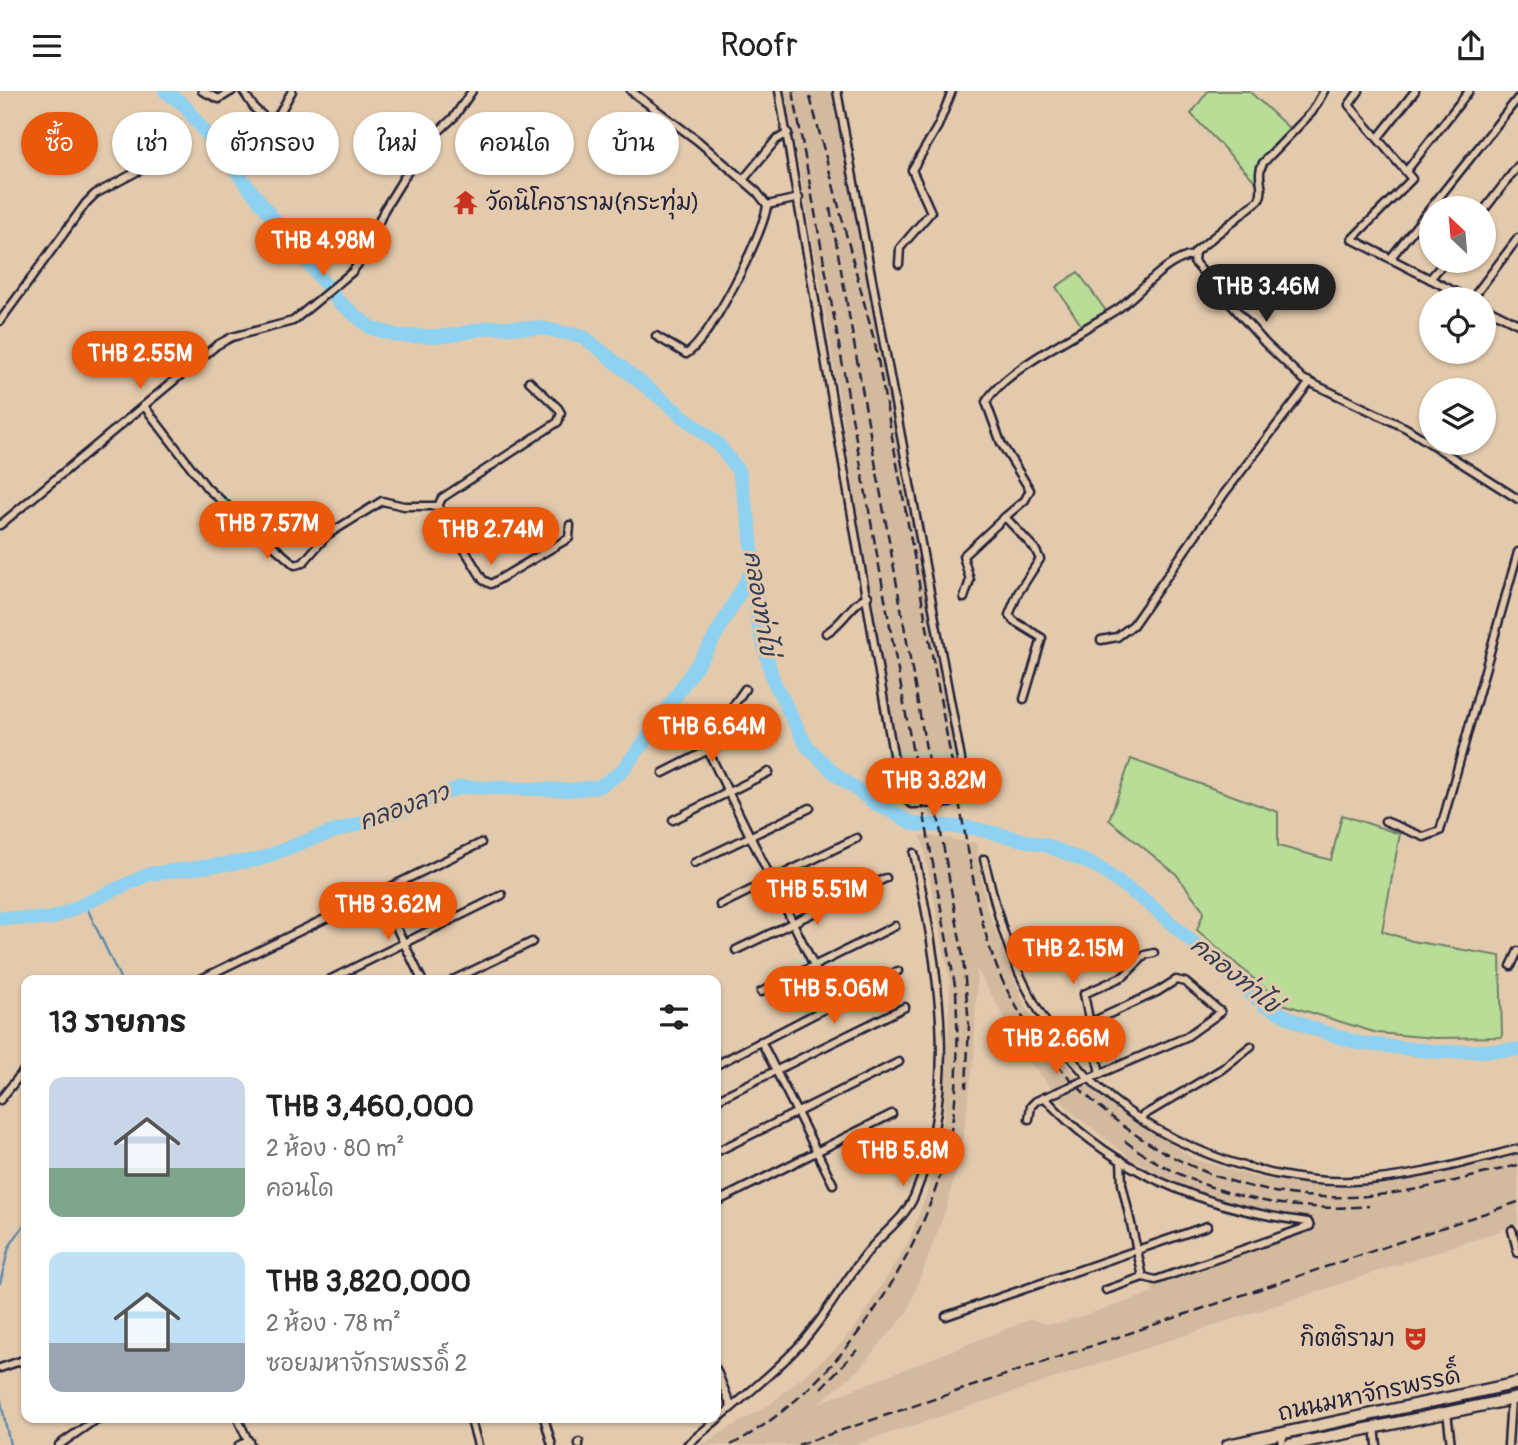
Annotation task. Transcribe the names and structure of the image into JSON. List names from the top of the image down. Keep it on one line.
{"streets":{"main road":["ถนนมหาจักรพรรดิ์"]},"water":["คลองท่าไข่","คลองลาว"],"places":{"temple":["วัดนิโคธาราม(กระทุ่ม)"],"theatre":["กิตติรามา"]},"north":"top left","page":{"header":"Roofr","chip":["ซื้อ","เช่า","ตัวกรอง","ใหม่","คอนโด","บ้าน"],"price":["THB 4.98M","THB 3.46M","THB 2.55M","THB 7.57M","THB 2.74M","THB 6.64M","THB 3.82M","THB 5.51M","THB 3.62M","THB 2.15M","THB 5.06M","THB 2.66M","THB 5.8M"],"heading":"13 รายการ","list":[{"name":"THB 3,460,000","note":"2 ห้อง · 80 m² · คอนโด"},{"name":"THB 3,820,000","note":"2 ห้อง · 78 m² · ซอยมหาจักรพรรดิ์ 2"}]}}
